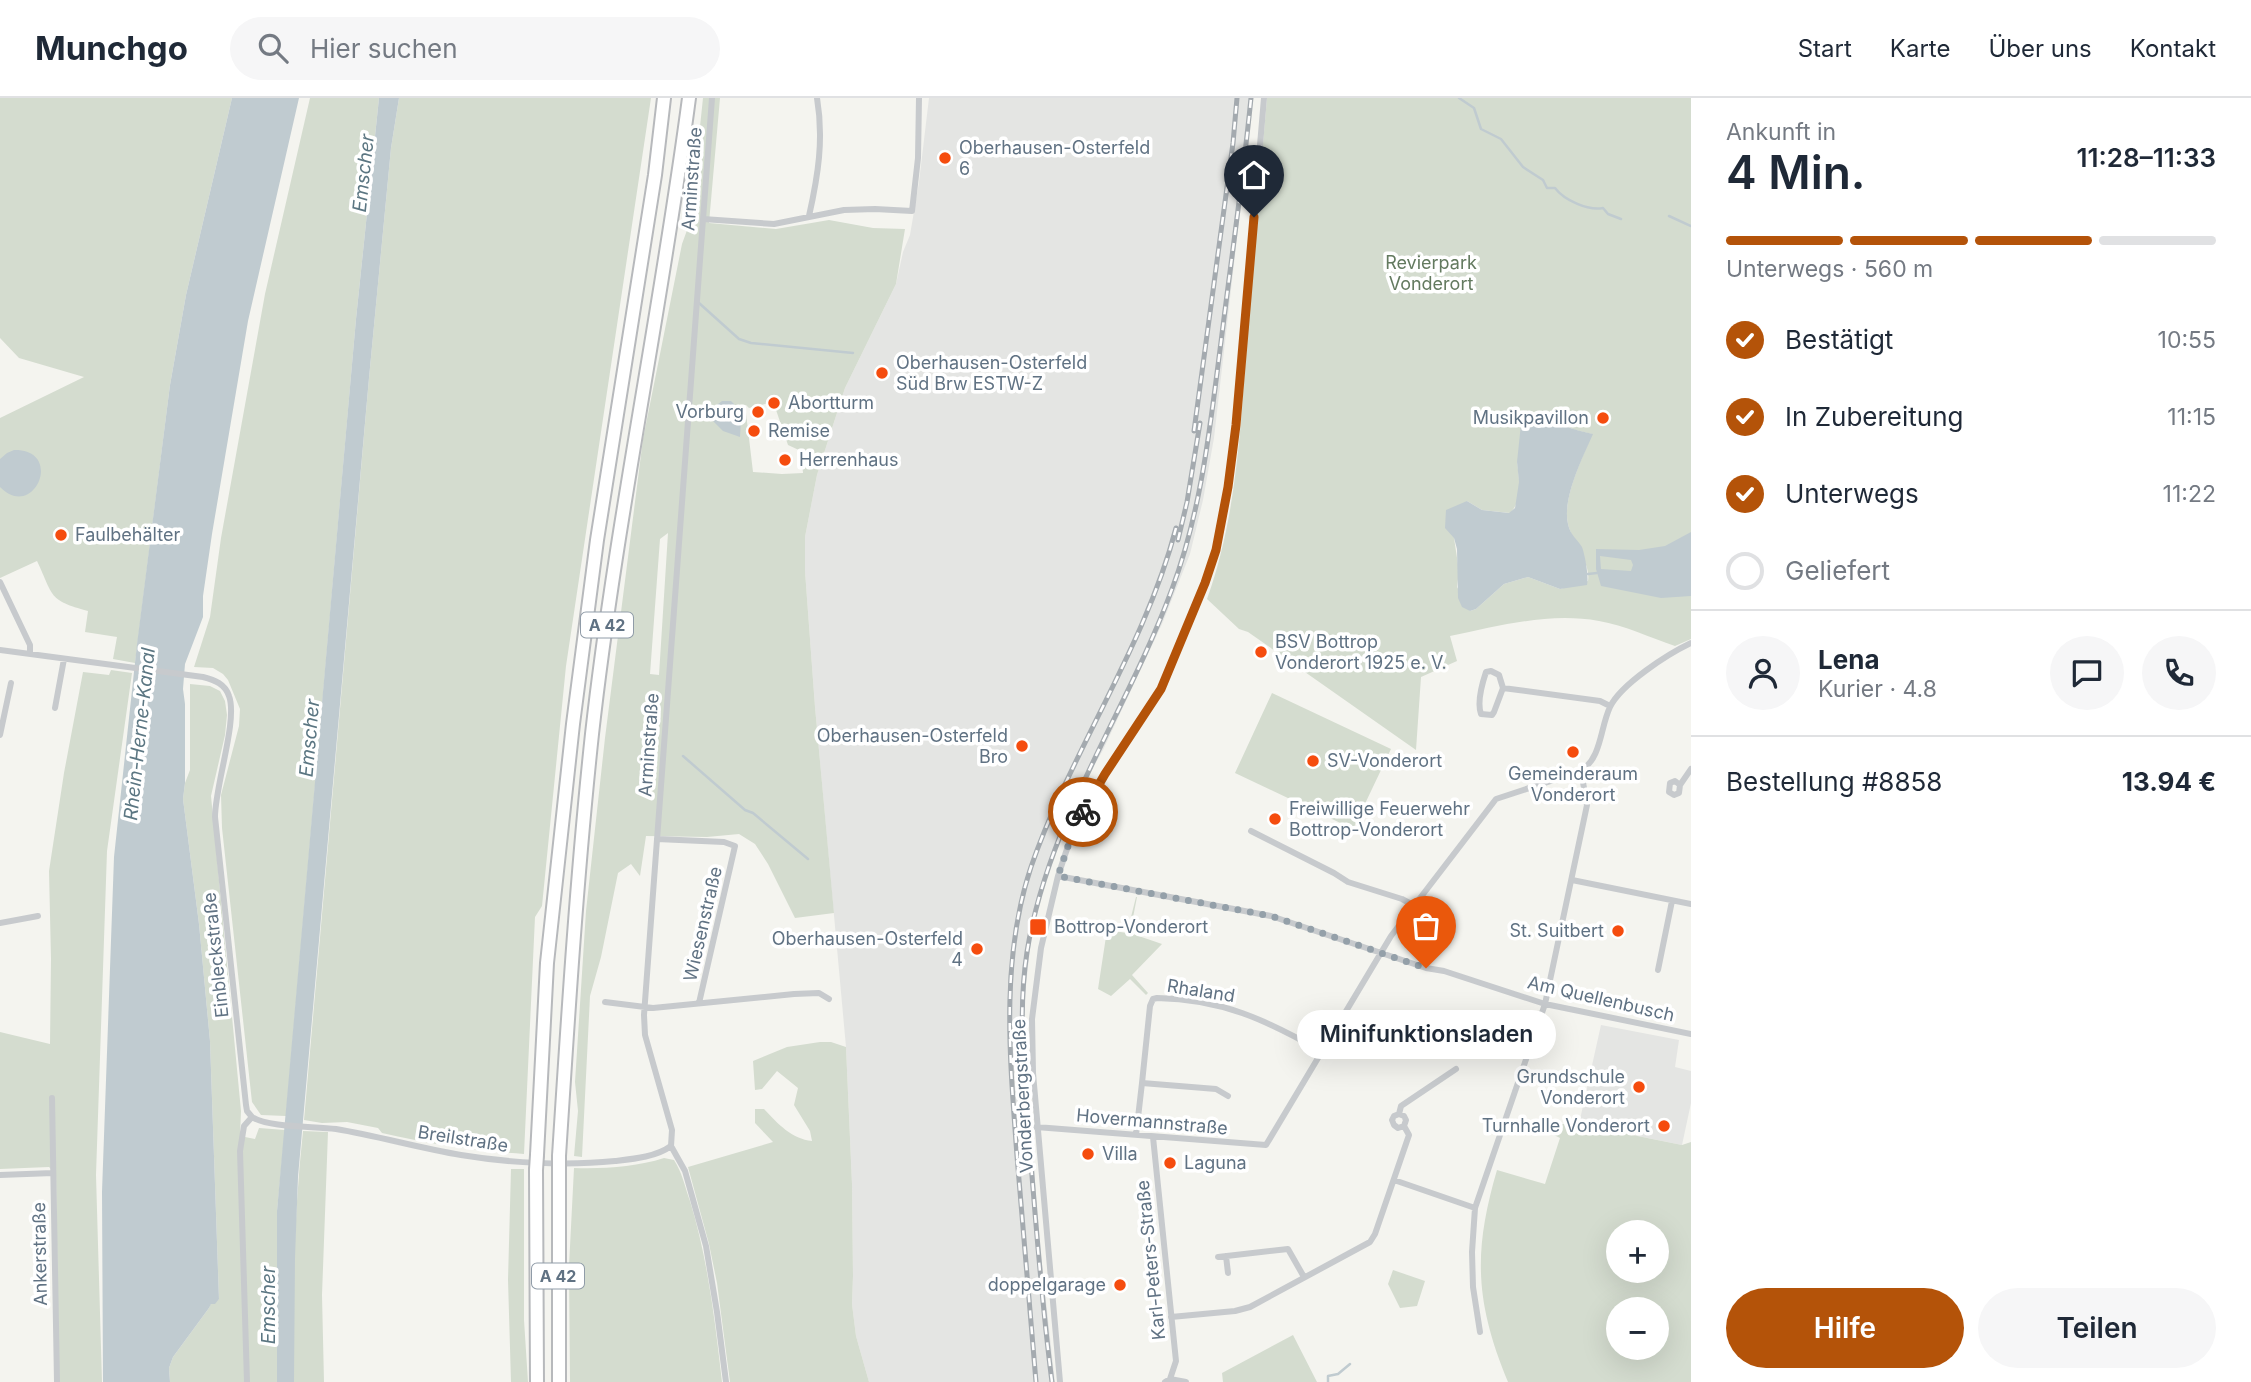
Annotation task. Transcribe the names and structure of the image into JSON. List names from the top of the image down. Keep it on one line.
{"streets":{"highway":["A 42"],"street":["Arminstraße","Wiesenstraße","Einbleckstraße","Rhaland","Am Quellenbusch","Vonderbergstraße","Hovermannstraße","Breilstraße","Ankerstraße","Karl-Peters-Straße"]},"crossings":[["Arminstraße","Wiesenstraße"],["Arminstraße","Breilstraße"],["Einbleckstraße","Breilstraße"],["Rhaland","Hovermannstraße"],["Am Quellenbusch","Vonderbergstraße"],["Vonderbergstraße","Hovermannstraße"],["Hovermannstraße","Karl-Peters-Straße"]],"water":["Emscher","Rhein-Herne-Kanal"],"parks":["Revierpark Vonderort"],"places":{"other":["Oberhausen-Osterfeld 6","Oberhausen-Osterfeld Süd Brw ESTW-Z","Abortturm","Vorburg","Musikpavillon","Remise","Herrenhaus","Faulbehälter","BSV Bottrop Vonderort 1925 e. V.","Oberhausen-Osterfeld Bro","Gemeinderaum Vonderort","SV-Vonderort","Freiwillige Feuerwehr Bottrop-Vonderort","St. Suitbert","Oberhausen-Osterfeld 4","Minifunktionsladen","Grundschule Vonderort","Turnhalle Vonderort","Villa","Laguna","doppelgarage"],"transit":["Bottrop-Vonderort"]},"page":{"header":"Munchgo","search":"Hier suchen","nav":["Start","Karte","Über uns","Kontakt"],"heading":["4 Min.","Ankunft in","11:28–11:33"],"panel":["Lena","Kurier · 4.8","Bestellung #8858","13.94 €"],"bar":"Unterwegs · 560 m","list":[["Bestätigt","10:55"],["In Zubereitung","11:15"],["Unterwegs","11:22"],"Geliefert"],"bubble":"Minifunktionsladen","map_buttons":["+","−"],"buttons":["Hilfe","Teilen"]}}
